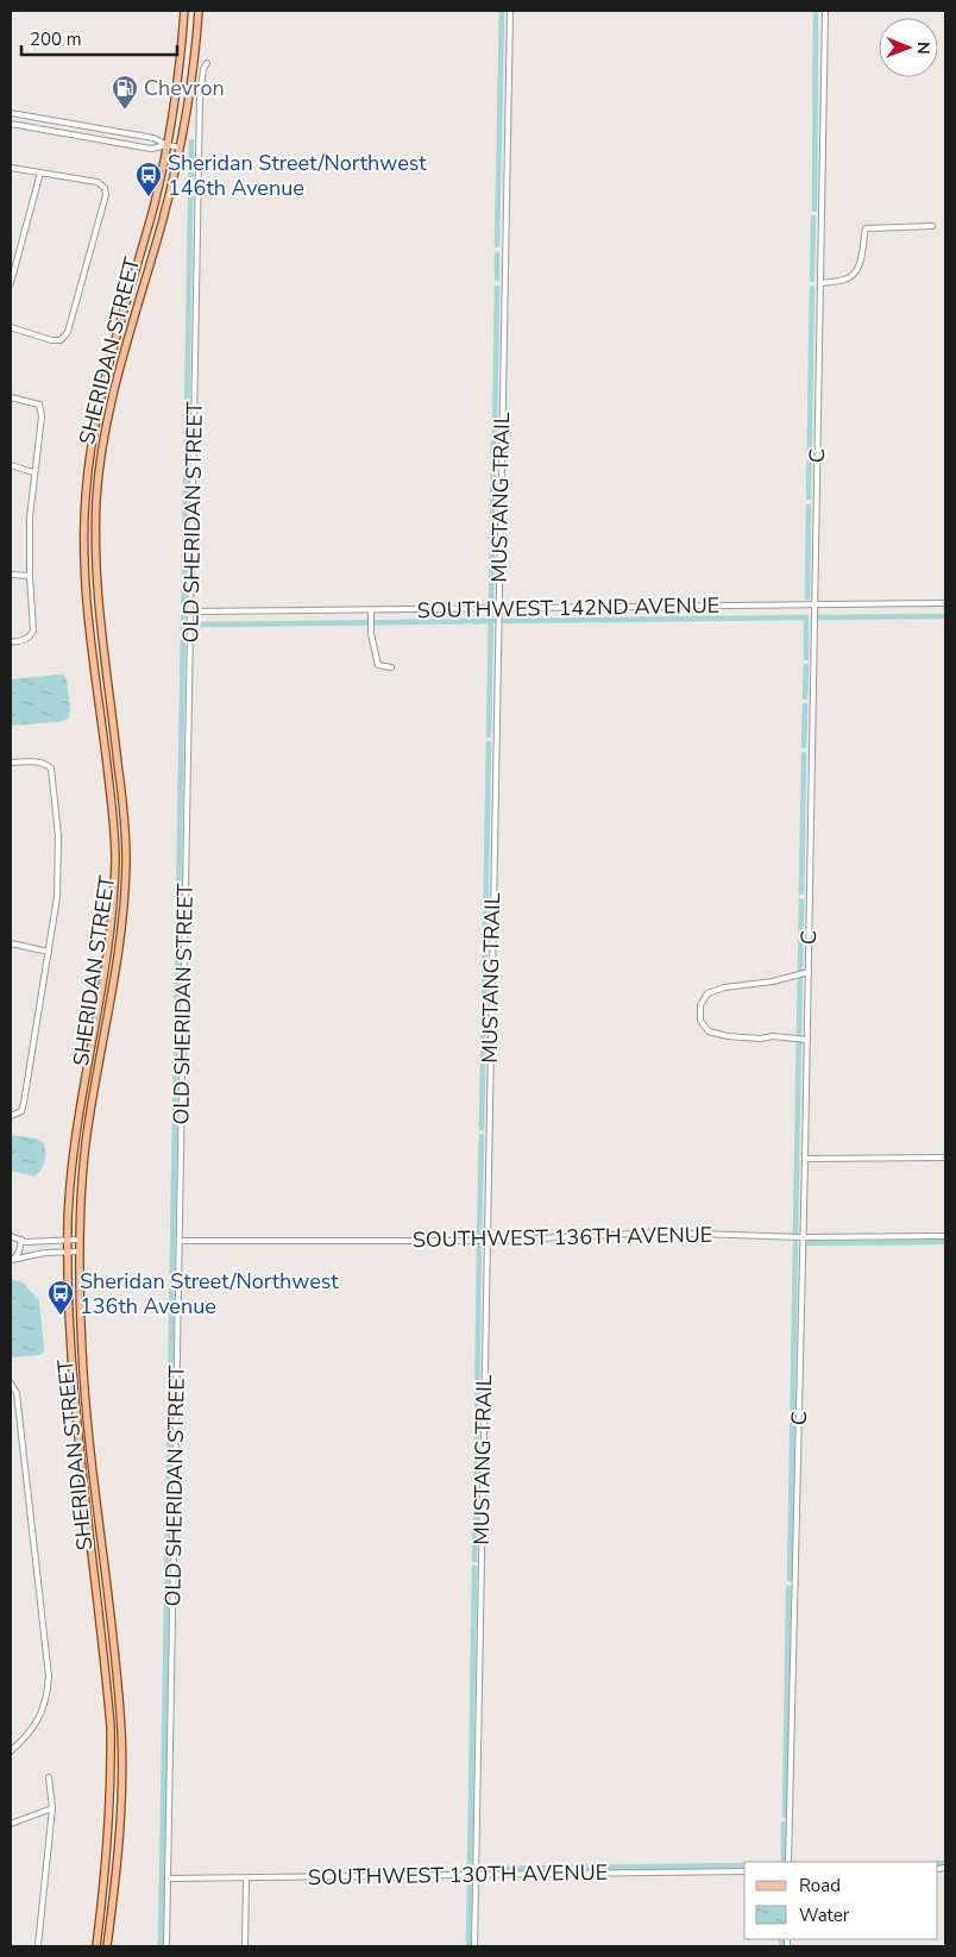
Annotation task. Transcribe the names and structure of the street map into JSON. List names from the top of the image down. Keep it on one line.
{"streets":{"main road":["SHERIDAN STREET"],"street":["C","MUSTANG TRAIL","OLD SHERIDAN STREET","SOUTHWEST 142ND AVENUE","SOUTHWEST 136TH AVENUE","SOUTHWEST 130TH AVENUE"]},"crossings":[["C","SOUTHWEST 142ND AVENUE"],["C","SOUTHWEST 136TH AVENUE"],["MUSTANG TRAIL","SOUTHWEST 142ND AVENUE"],["MUSTANG TRAIL","SOUTHWEST 136TH AVENUE"],["MUSTANG TRAIL","SOUTHWEST 130TH AVENUE"],["OLD SHERIDAN STREET","SOUTHWEST 142ND AVENUE"],["OLD SHERIDAN STREET","SOUTHWEST 136TH AVENUE"],["OLD SHERIDAN STREET","SOUTHWEST 130TH AVENUE"]],"places":{"fuel station":["Chevron"],"bus stop":["Sheridan Street/Northwest 146th Avenue","Sheridan Street/Northwest 136th Avenue"]},"legend":["Road","Water"],"scale_bar":"200 m","north":"right"}
